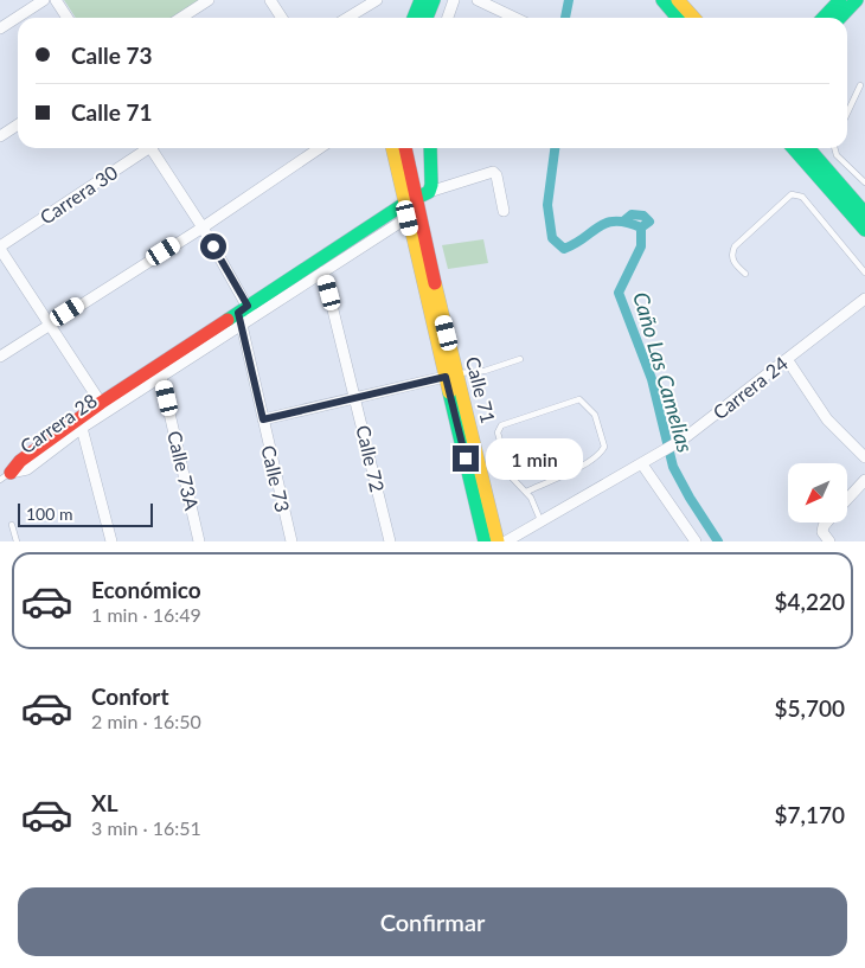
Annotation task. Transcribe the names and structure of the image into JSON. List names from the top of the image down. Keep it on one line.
{"streets":{"main road":["Calle 71","Carrera 28"],"street":["Carrera 30","Carrera 24","Calle 72","Calle 73A","Calle 73"]},"crossings":[["Calle 71","Carrera 28"],["Carrera 28","Calle 72"],["Carrera 28","Calle 73A"],["Carrera 28","Calle 73"]],"water":["Caño Las Camelias"],"scale_bar":"100 m","north":"bottom left","page":{"banner":["Calle 73","Calle 71"],"bubble":"1 min","scale":"100 m","list":[{"name":"Económico","note":"1 min · 16:49","value":"$4,220"},{"name":"Confort","note":"2 min · 16:50","value":"$5,700"},{"name":"XL","note":"3 min · 16:51","value":"$7,170"}],"buttons":"Confirmar"}}
